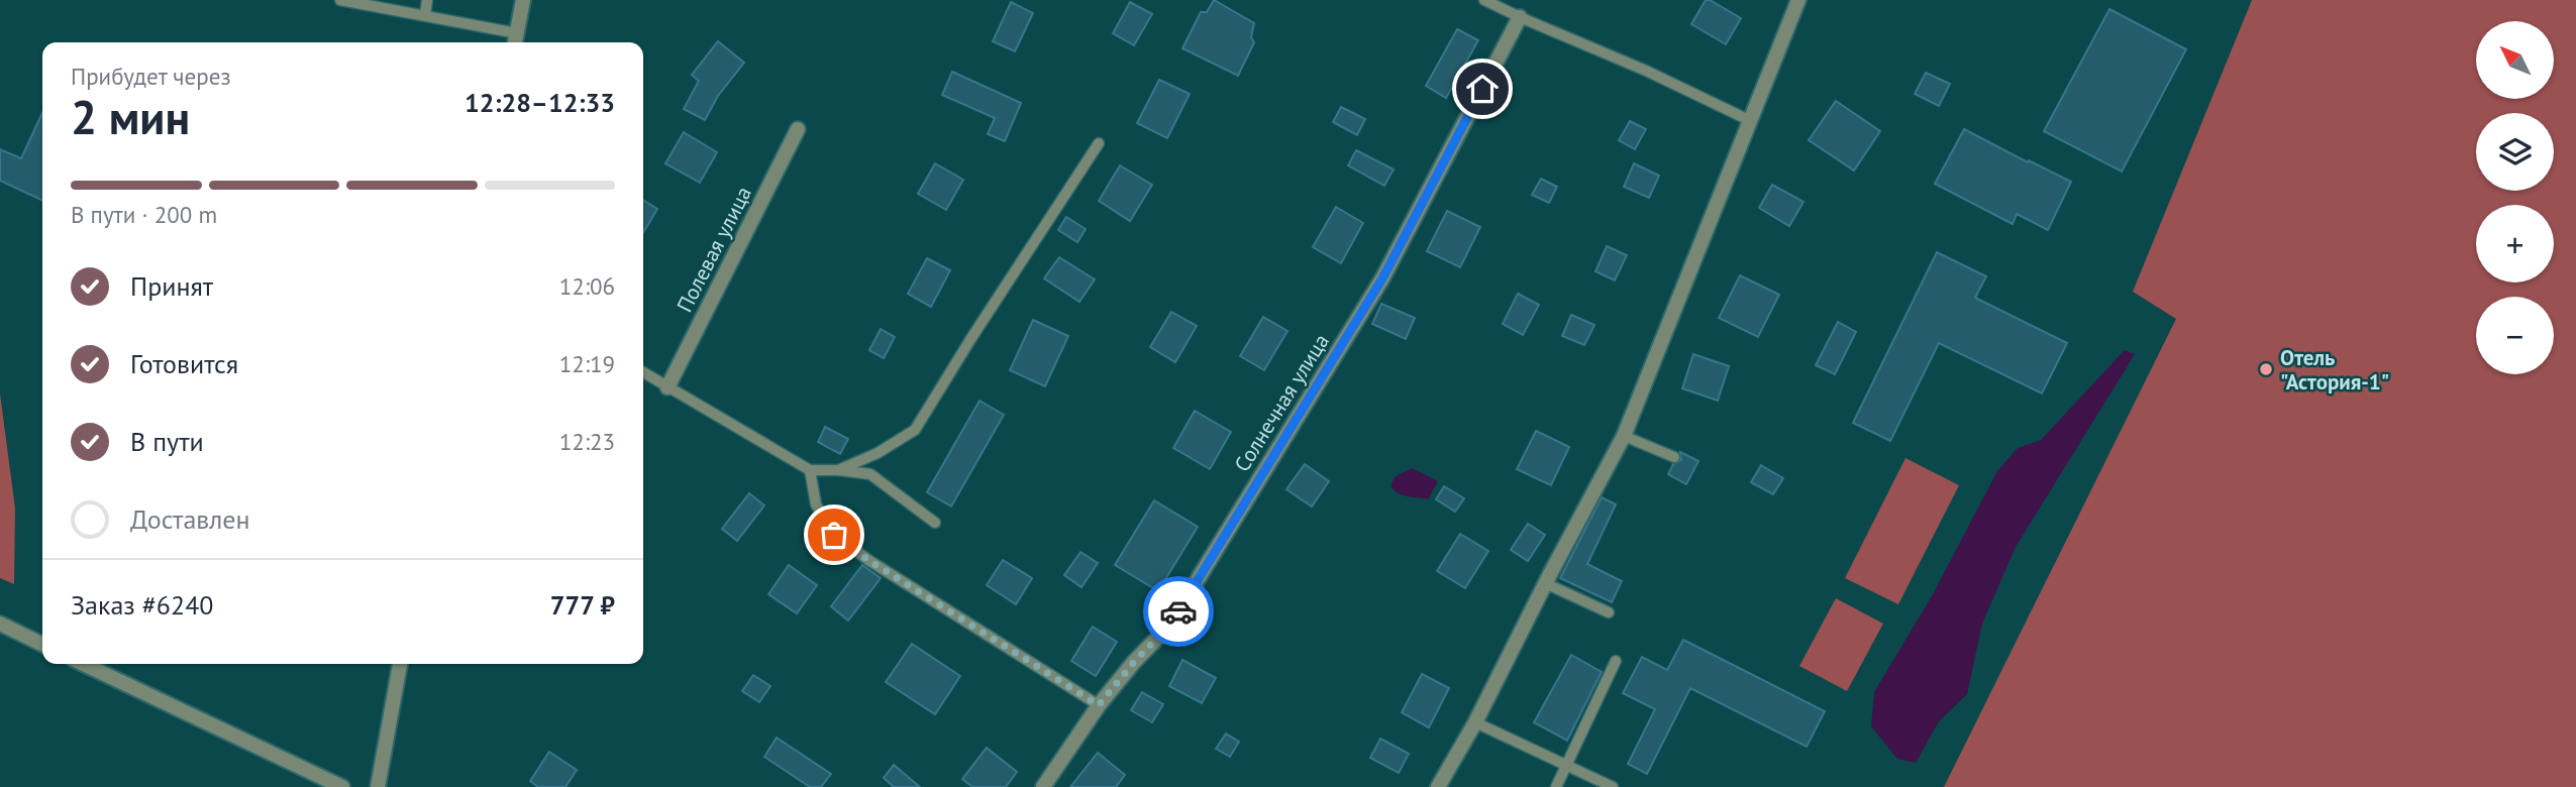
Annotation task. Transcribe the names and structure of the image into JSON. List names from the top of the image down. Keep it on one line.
{"streets":{"street":["Полевая улица","Солнечная улица"]},"places":["Отель \"Астория-1\""],"north":"top left","page":{"map_buttons":["+","−"],"heading":["2 мин","Прибудет через","12:28–12:33"],"panel":["Заказ #6240","777 ₽"],"bar":"В пути · 200 m","list":[["Принят","12:06"],["Готовится","12:19"],["В пути","12:23"],"Доставлен"]}}
